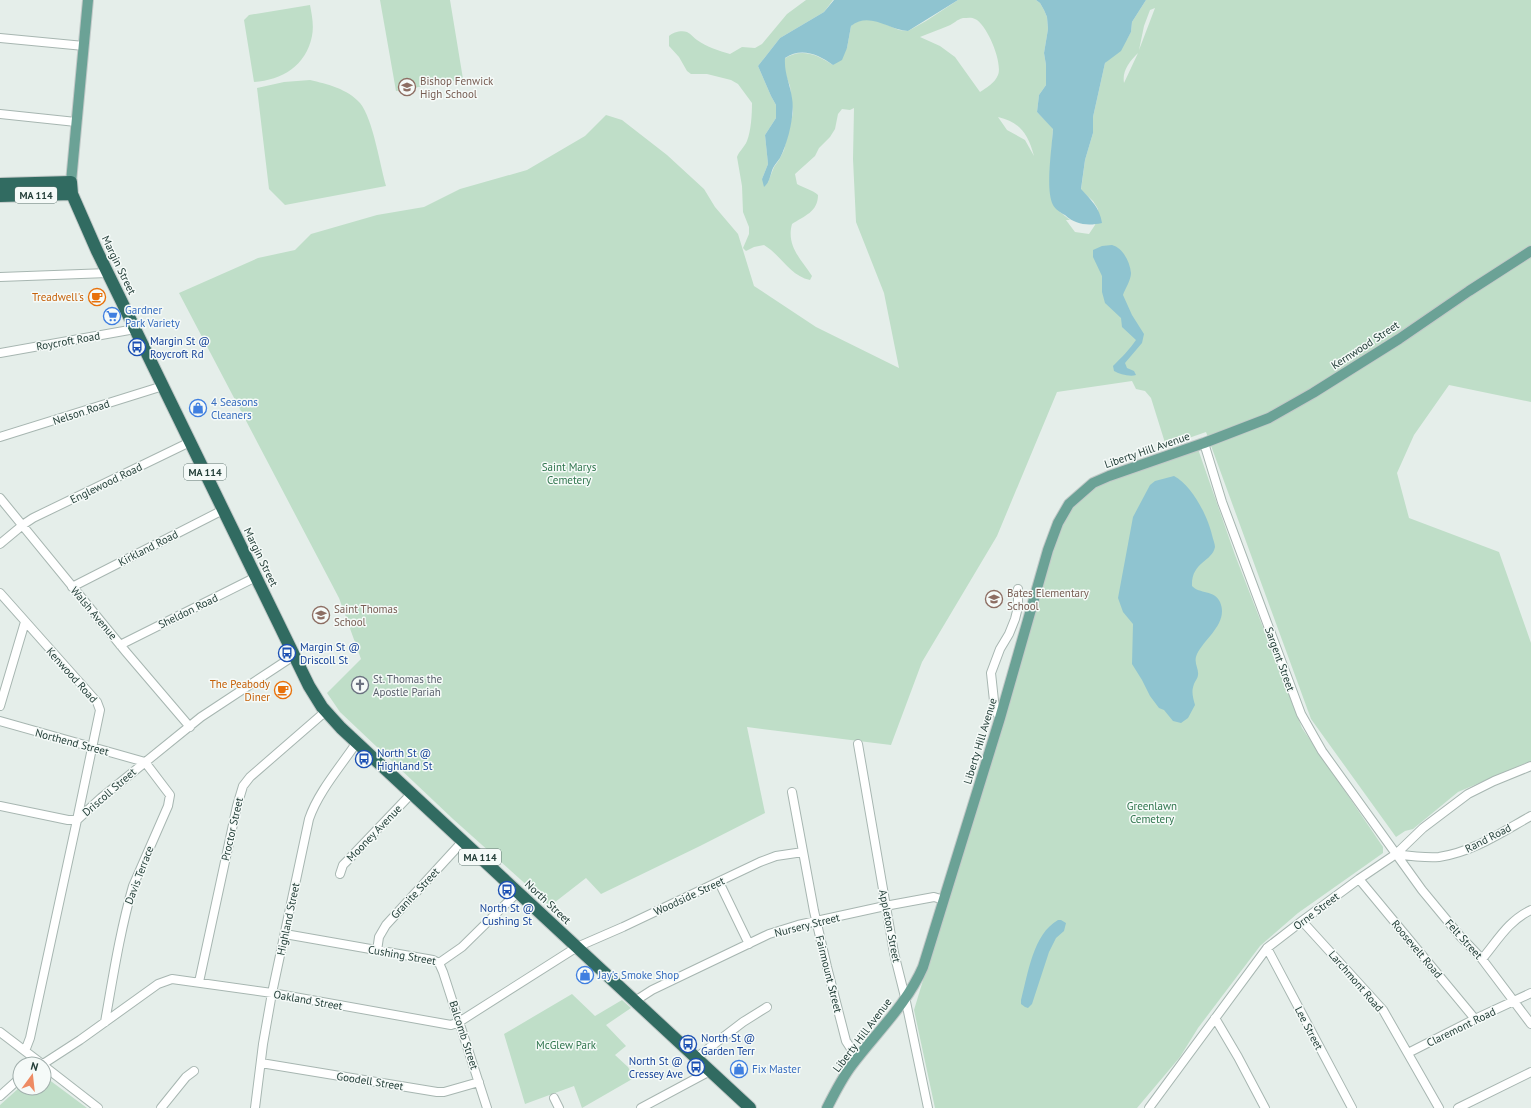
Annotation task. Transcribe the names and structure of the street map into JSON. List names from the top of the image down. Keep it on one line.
{"streets":{"highway":["MA 114","Margin Street","North Street"],"main road":["Kernwood Street","Liberty Hill Avenue"],"street":["Roycroft Road","Nelson Road","Englewood Road","Kirkland Road","Sheldon Road","Walsh Avenue","Sargent Street","Kenwood Road","Northend Street","Driscoll Street","Proctor Street","Mooney Avenue","Rand Road","Davis Terrace","Granite Street","Woodside Street","Orne Street","Highland Street","Nursery Street","Appleton Street","Felt Street","Roosevelt Road","Cushing Street","Fairmount Street","Larchmont Road","Oakland Street","Claremont Road","Lee Street","Balcomb Street","Goodell Street"]},"crossings":[["MA 114","Margin Street"],["Margin Street","Roycroft Road"],["Margin Street","Nelson Road"],["Margin Street","Englewood Road"],["Margin Street","Kirkland Road"],["Margin Street","Sheldon Road"],["Margin Street","Driscoll Street"],["Margin Street","Proctor Street"],["Margin Street","North Street"],["Kernwood Street","Liberty Hill Avenue"],["Kernwood Street","Sargent Street"],["Liberty Hill Avenue","Sargent Street"],["Liberty Hill Avenue","Nursery Street"],["Liberty Hill Avenue","Appleton Street"],["Liberty Hill Avenue","Fairmount Street"],["Englewood Road","Walsh Avenue"],["Kirkland Road","Walsh Avenue"],["Sheldon Road","Walsh Avenue"],["Walsh Avenue","Driscoll Street"],["Sargent Street","Rand Road"],["Sargent Street","Orne Street"],["Sargent Street","Felt Street"],["Kenwood Road","Northend Street"],["Kenwood Road","Driscoll Street"],["Northend Street","Driscoll Street"],["Northend Street","Davis Terrace"],["Driscoll Street","Davis Terrace"],["Proctor Street","North Street"],["Proctor Street","Oakland Street"],["Mooney Avenue","North Street"],["Rand Road","Orne Street"],["Rand Road","Felt Street"],["Davis Terrace","Oakland Street"],["Granite Street","North Street"],["Granite Street","Cushing Street"],["Woodside Street","North Street"],["Woodside Street","Fairmount Street"],["Woodside Street","Oakland Street"],["North Street","Highland Street"],["North Street","Nursery Street"],["North Street","Cushing Street"],["North Street","Oakland Street"],["Orne Street","Felt Street"],["Orne Street","Roosevelt Road"],["Orne Street","Larchmont Road"],["Orne Street","Lee Street"],["Highland Street","Cushing Street"],["Highland Street","Oakland Street"],["Highland Street","Goodell Street"],["Nursery Street","Appleton Street"],["Nursery Street","Fairmount Street"],["Felt Street","Claremont Road"],["Roosevelt Road","Claremont Road"],["Cushing Street","Balcomb Street"],["Larchmont Road","Claremont Road"],["Oakland Street","Balcomb Street"],["Balcomb Street","Goodell Street"]],"parks":["Saint Marys Cemetery","Greenlawn Cemetery","McGlew Park"],"places":{"school or university":["Bishop Fenwick High School","Bates Elementary School","Saint Thomas School"],"cafe":["Treadwell's","The Peabody Diner"],"supermarket":["Gardner Park Variety"],"bus stop":["Margin St @ Roycroft Rd","Margin St @ Driscoll St","North St @ Highland St","North St @ Cushing St","North St @ Garden Terr","North St @ Cressey Ave"],"shop":["4 Seasons Cleaners","Jay's Smoke Shop","Fix Master"],"church":["St. Thomas the Apostle Pariah"]},"north":"top"}
